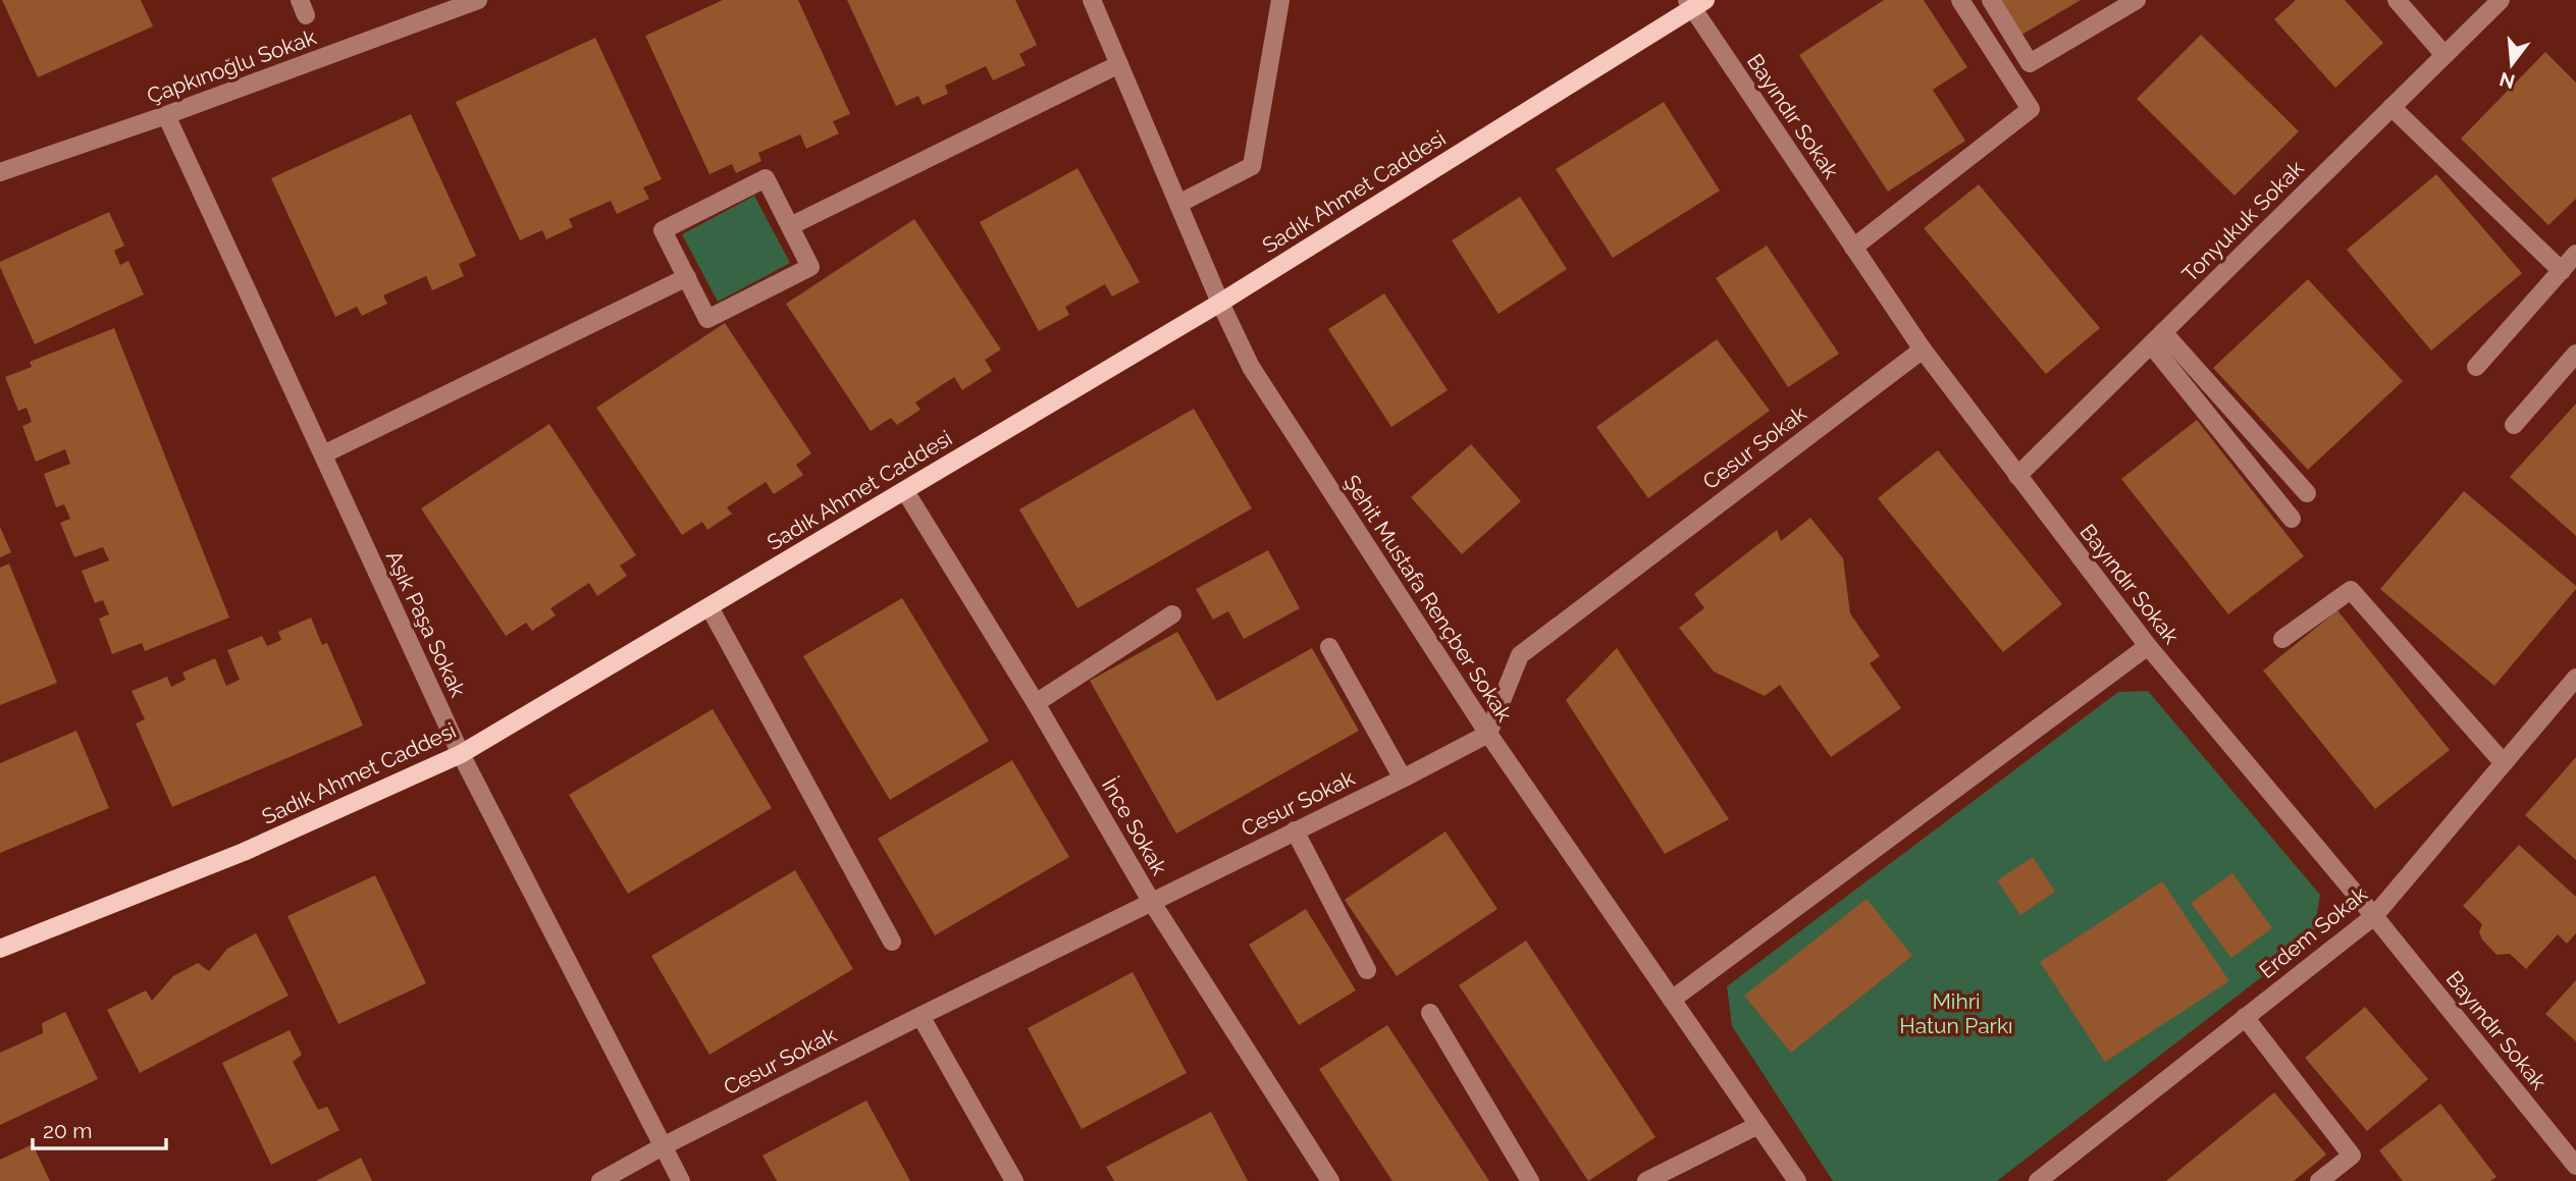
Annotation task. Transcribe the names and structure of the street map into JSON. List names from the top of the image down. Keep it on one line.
{"streets":{"main road":["Sadık Ahmet Caddesi"],"street":["Çapkınoğlu Sokak","Bayındır Sokak","Tonyukuk Sokak","Cesur Sokak","Şehit Mustafa Rençber Sokak","Aşık Paşa Sokak","İnce Sokak","Erdem Sokak"]},"crossings":[["Çapkınoğlu Sokak","Aşık Paşa Sokak"],["Bayındır Sokak","Sadık Ahmet Caddesi"],["Bayındır Sokak","Tonyukuk Sokak"],["Bayındır Sokak","Cesur Sokak"],["Bayındır Sokak","Erdem Sokak"],["Sadık Ahmet Caddesi","Şehit Mustafa Rençber Sokak"],["Sadık Ahmet Caddesi","Aşık Paşa Sokak"],["Sadık Ahmet Caddesi","İnce Sokak"],["Cesur Sokak","Şehit Mustafa Rençber Sokak"],["Cesur Sokak","Aşık Paşa Sokak"],["Cesur Sokak","İnce Sokak"]],"parks":["Mihri Hatun Parkı"],"scale_bar":"20 m","north":"bottom"}
